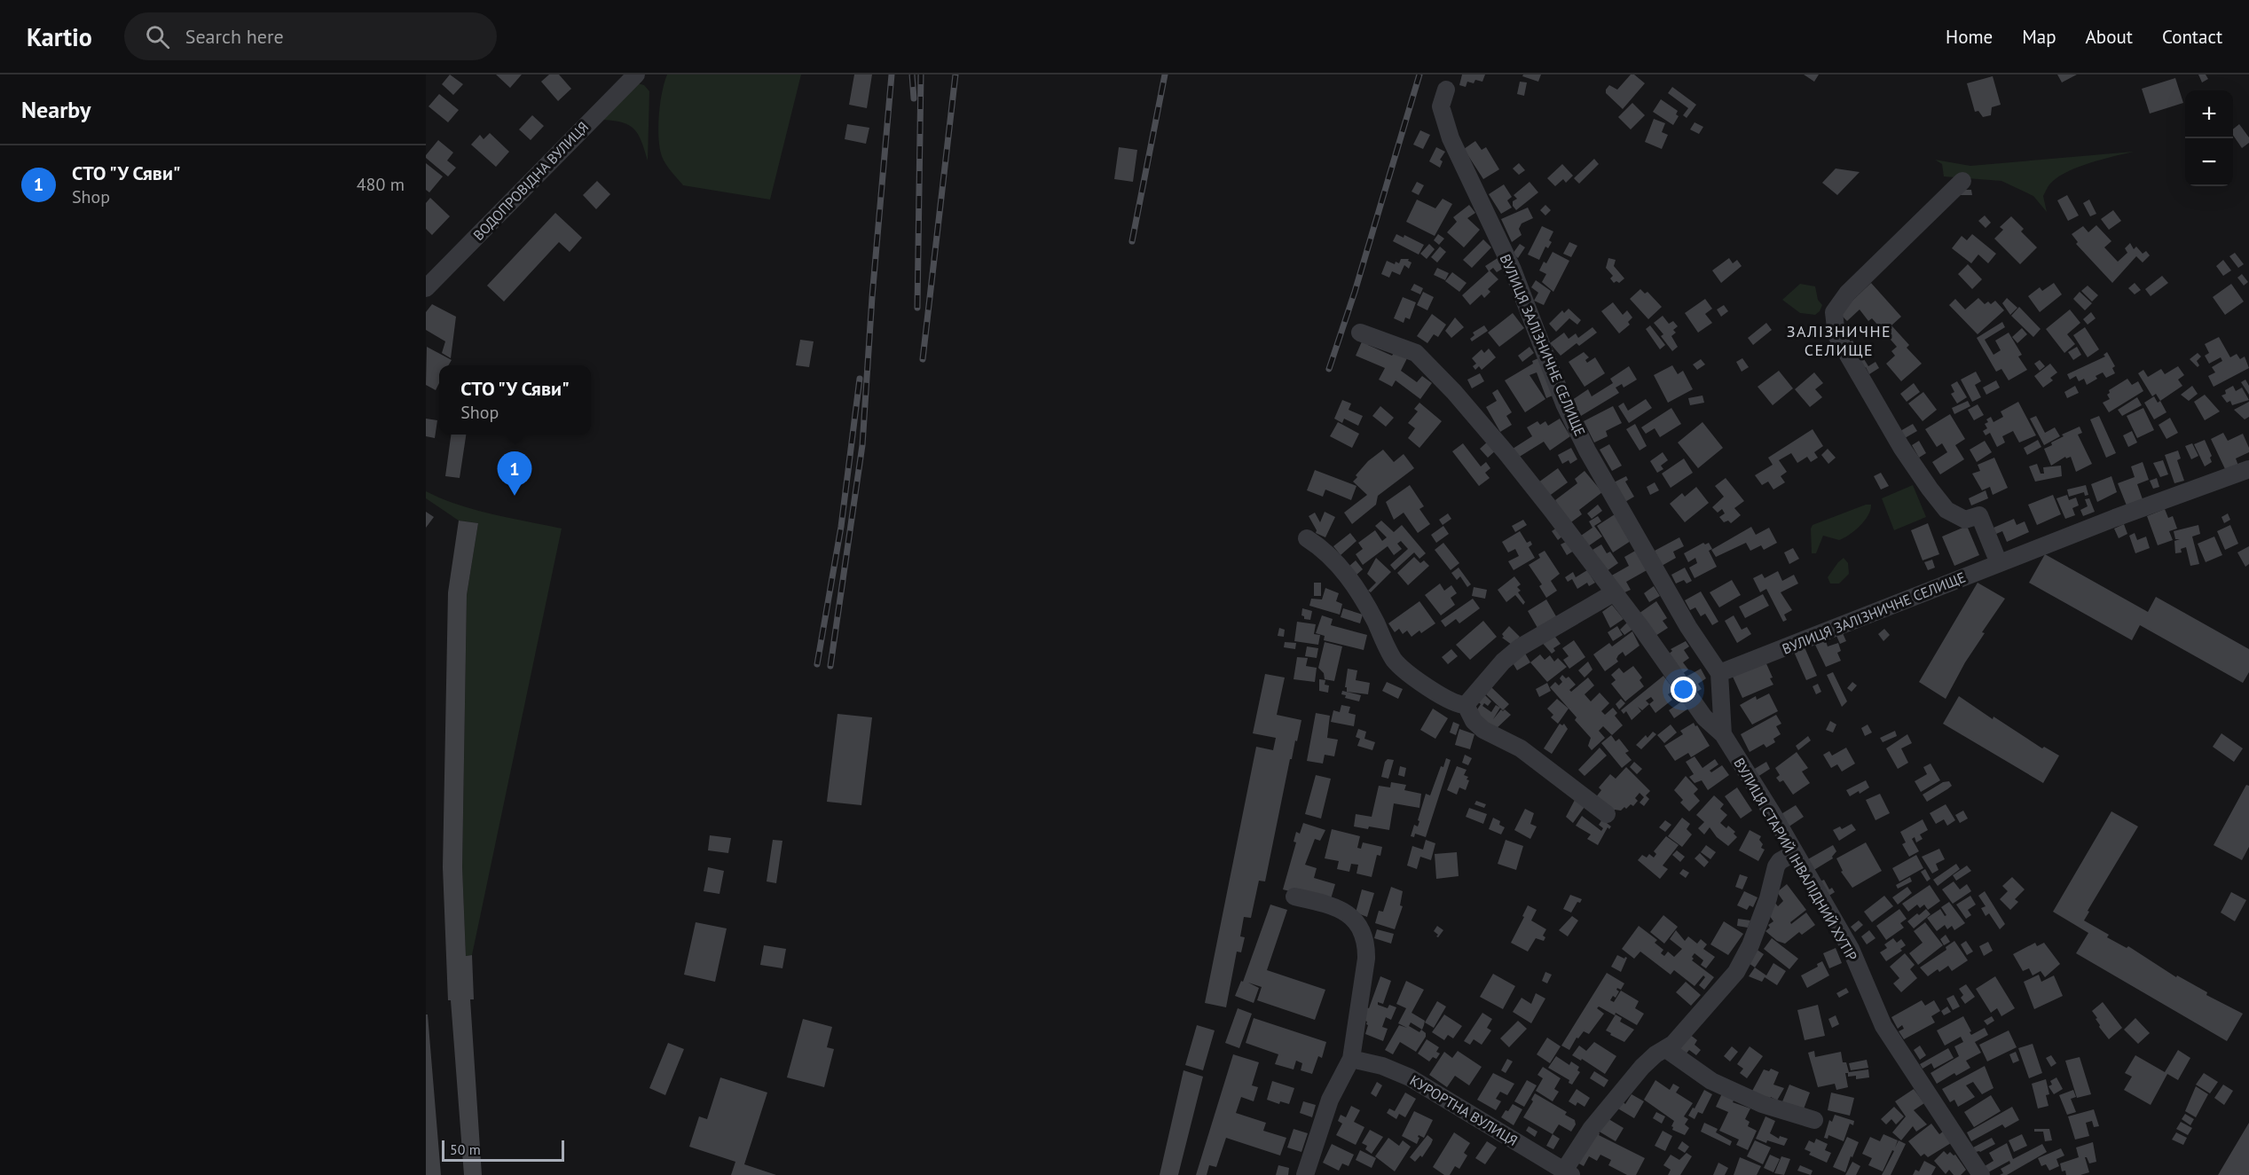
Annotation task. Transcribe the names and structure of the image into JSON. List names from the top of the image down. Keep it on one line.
{"streets":{"street":["ВОДОПРОВІДНА ВУЛИЦЯ","ВУЛИЦЯ ЗАЛІЗНИЧНЕ СЕЛИЩЕ","ВУЛИЦЯ СТАРИЙ ІНВАЛІДНИЙ ХУТІР","КУРОРТНА ВУЛИЦЯ"]},"districts":["ЗАЛІЗНИЧНЕ СЕЛИЩЕ"],"scale_bar":"50 m","page":{"header":"Kartio","search":"Search here","nav":["Home","Map","About","Contact"],"heading":"Nearby","map_buttons":["+","−"],"list":[{"mark":"1","name":"СТО \"У Сяви\"","note":"Shop","value":"480 m"}],"popup":["СТО \"У Сяви\"","Shop"],"pins":"1","scale":"50 m"}}
